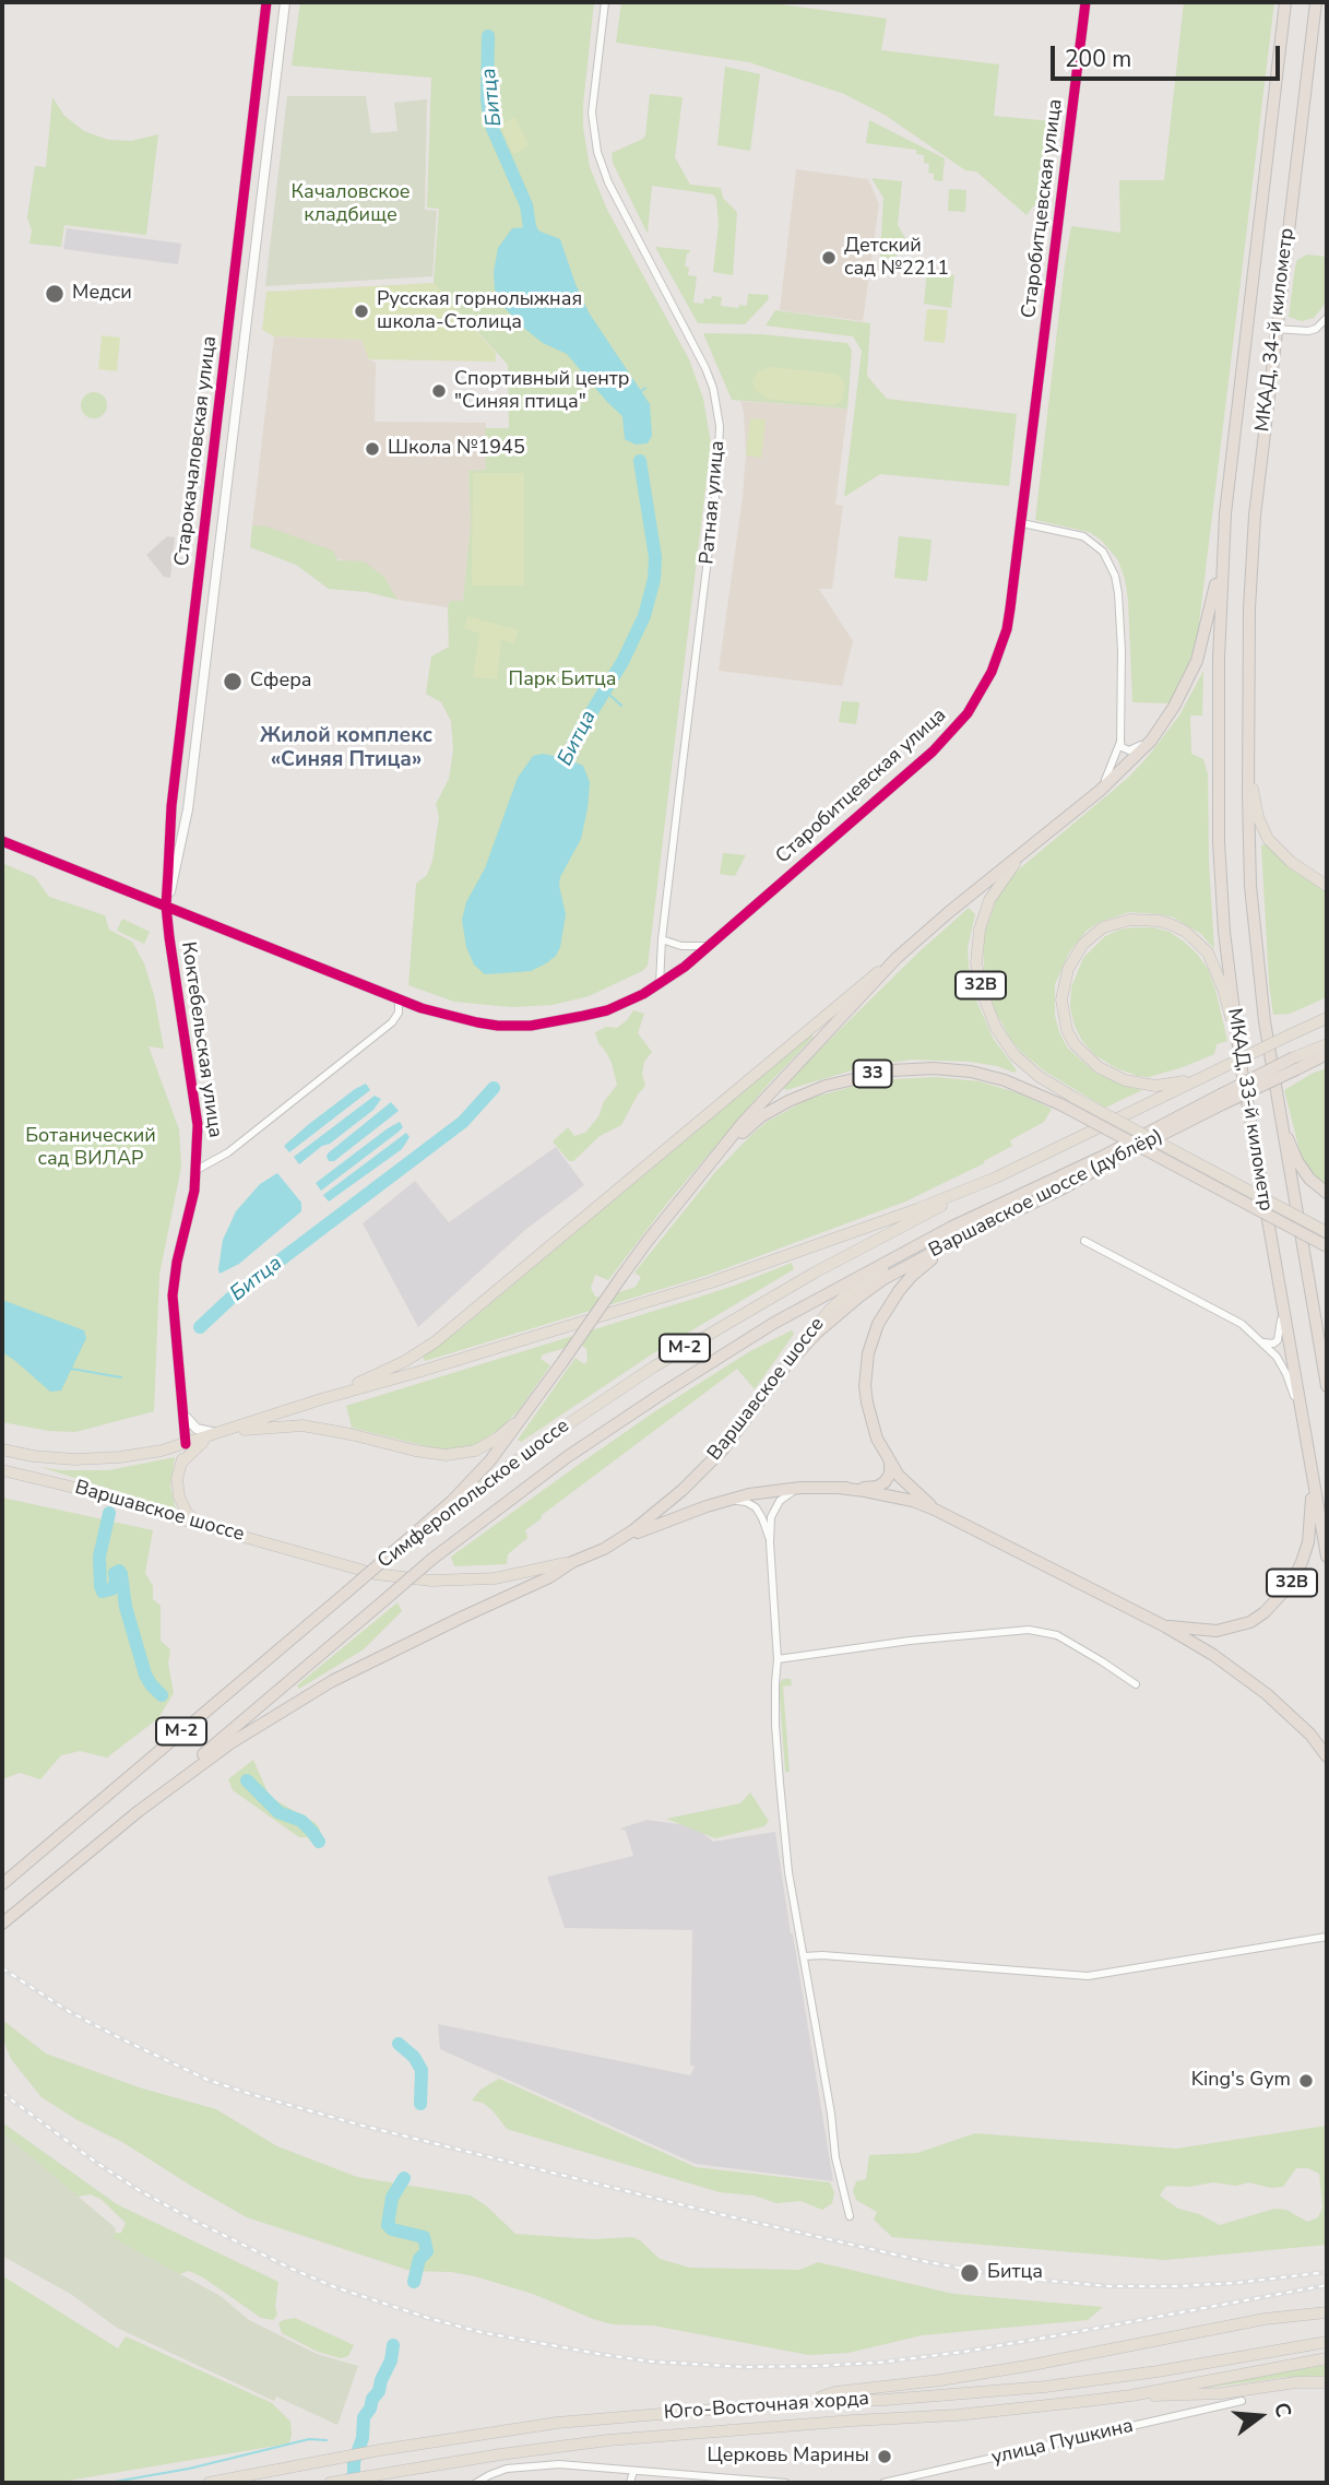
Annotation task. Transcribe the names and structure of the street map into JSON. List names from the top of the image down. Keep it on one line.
{"streets":{"highway":["МКАД, 34-й километр","32B","33","МКАД, 33-й километр","Варшавское шоссе (дублёр)","М-2","Варшавское шоссе","Симферопольское шоссе"],"main road":["Юго-Восточная хорда"],"street":["Старобитцевская улица","Старокачаловская улица","Ратная улица","Коктебельская улица","улица Пушкина"]},"crossings":[["Старобитцевская улица","Старокачаловская улица"],["Старобитцевская улица","Ратная улица"],["Старобитцевская улица","Коктебельская улица"],["МКАД, 34-й километр","32B"],["МКАД, 34-й километр","МКАД, 33-й километр"],["Старокачаловская улица","Коктебельская улица"],["32B","33"],["32B","МКАД, 33-й километр"],["Коктебельская улица","Варшавское шоссе"],["33","Симферопольское шоссе"],["Варшавское шоссе (дублёр)","Варшавское шоссе"],["Варшавское шоссе","Симферопольское шоссе"]],"districts":["Жилой комплекс «Синяя Птица»"],"water":["Битца"],"parks":["Качаловское кладбище","Парк Битца","Ботанический сад ВИЛАР"],"places":["Детский сад №2211","Медси","Русская горнолыжная школа-Столица","Спортивный центр \"Синяя птица\"","Школа №1945","Сфера","King's Gym","Битца","Церковь Марины"],"scale_bar":"200 m","north":"right"}
